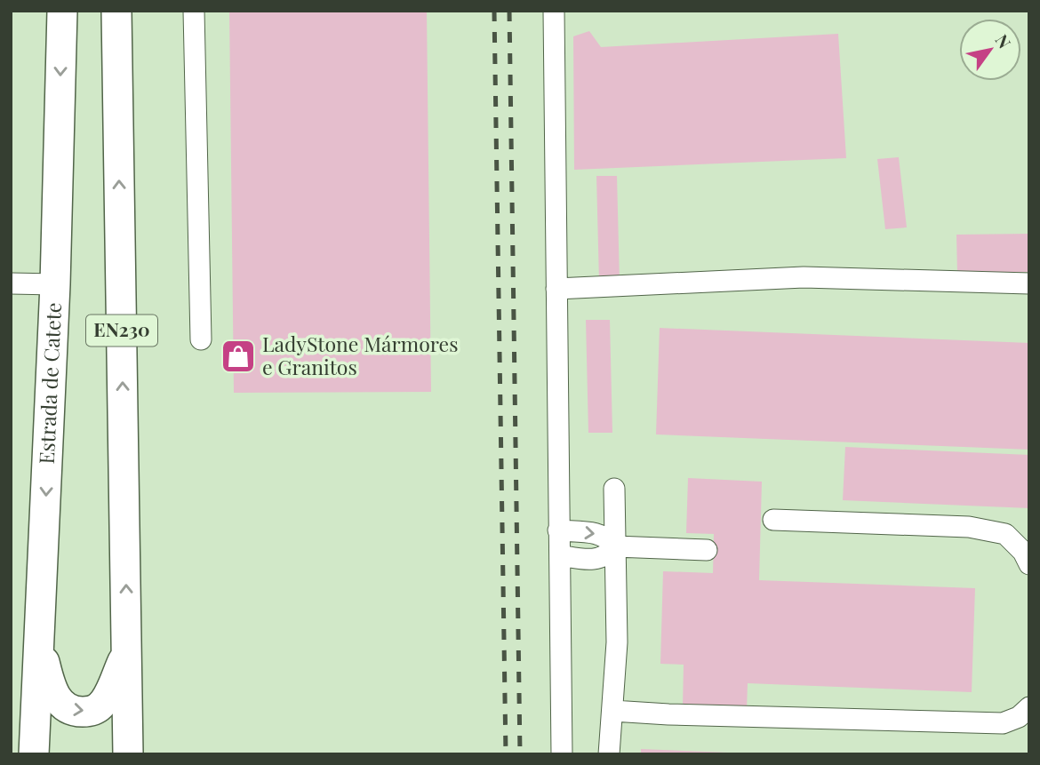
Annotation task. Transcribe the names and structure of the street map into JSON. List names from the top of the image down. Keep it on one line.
{"streets":{"highway":["EN230","Estrada de Catete"]},"places":{"shop":["LadyStone Mármores e Granitos"]},"north":"top right"}
